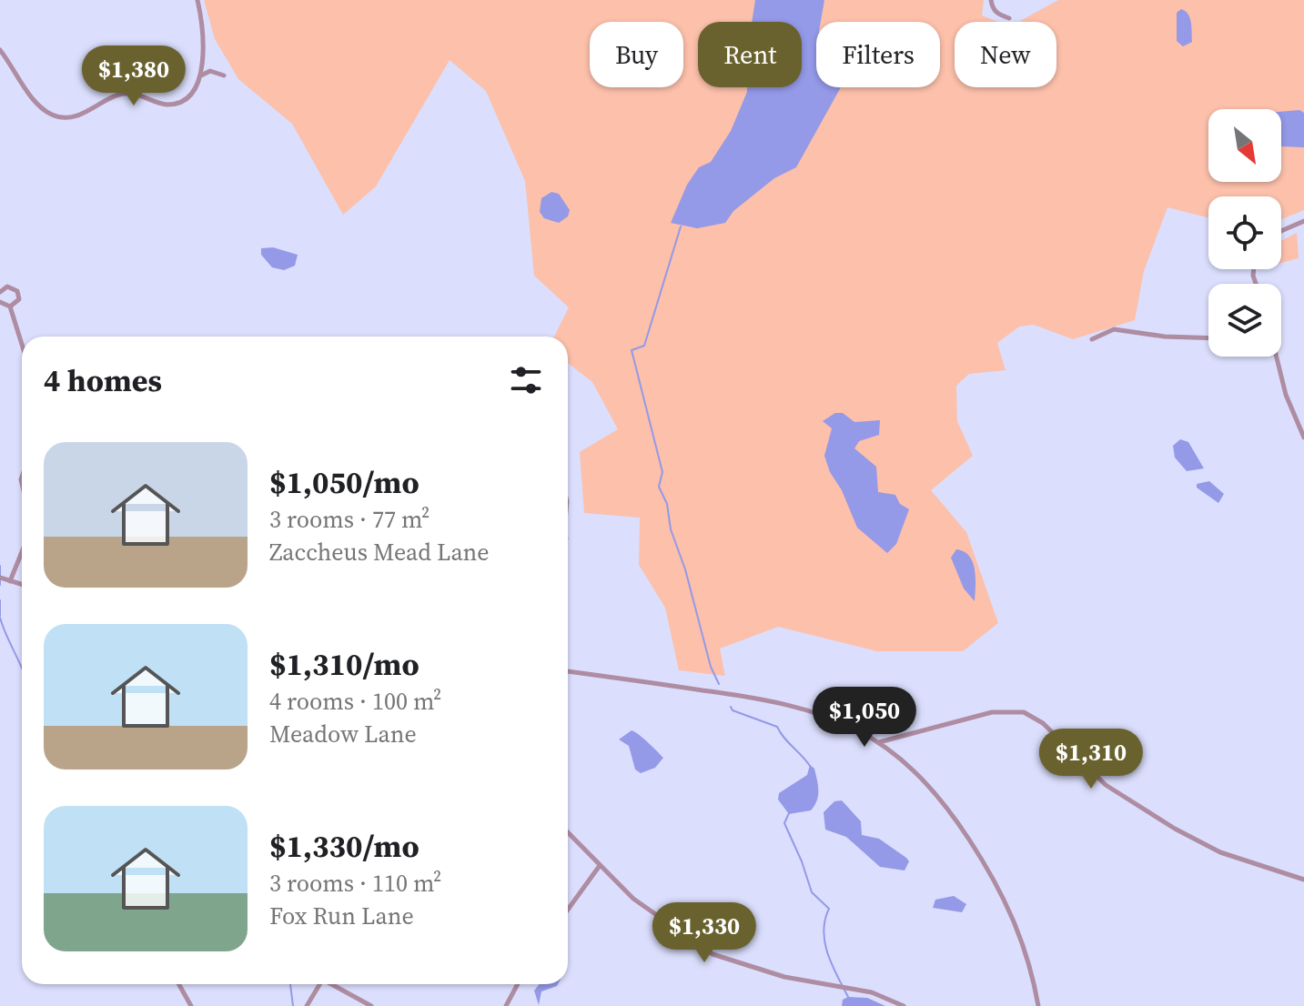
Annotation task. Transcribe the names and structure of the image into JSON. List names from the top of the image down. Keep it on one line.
{"north":"bottom right","page":{"chip":["Buy","Rent","Filters","New"],"price":["$1,380","$1,050","$1,310","$1,330"],"heading":"4 homes","list":[{"name":"$1,050/mo","note":"3 rooms · 77 m² · Zaccheus Mead Lane"},{"name":"$1,310/mo","note":"4 rooms · 100 m² · Meadow Lane"},{"name":"$1,330/mo","note":"3 rooms · 110 m² · Fox Run Lane"}]}}
